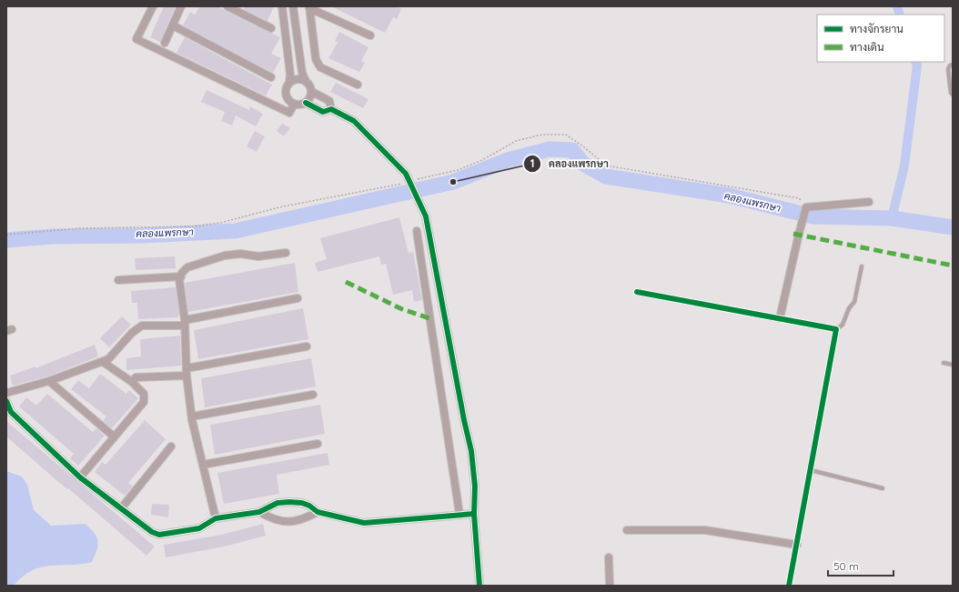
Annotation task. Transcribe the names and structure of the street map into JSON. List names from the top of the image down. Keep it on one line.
{"water":["คลองแพรกษา"],"places":["คลองแพรกษา"],"legend":["ทางจักรยาน","ทางเดิน"],"scale_bar":"50 m"}
